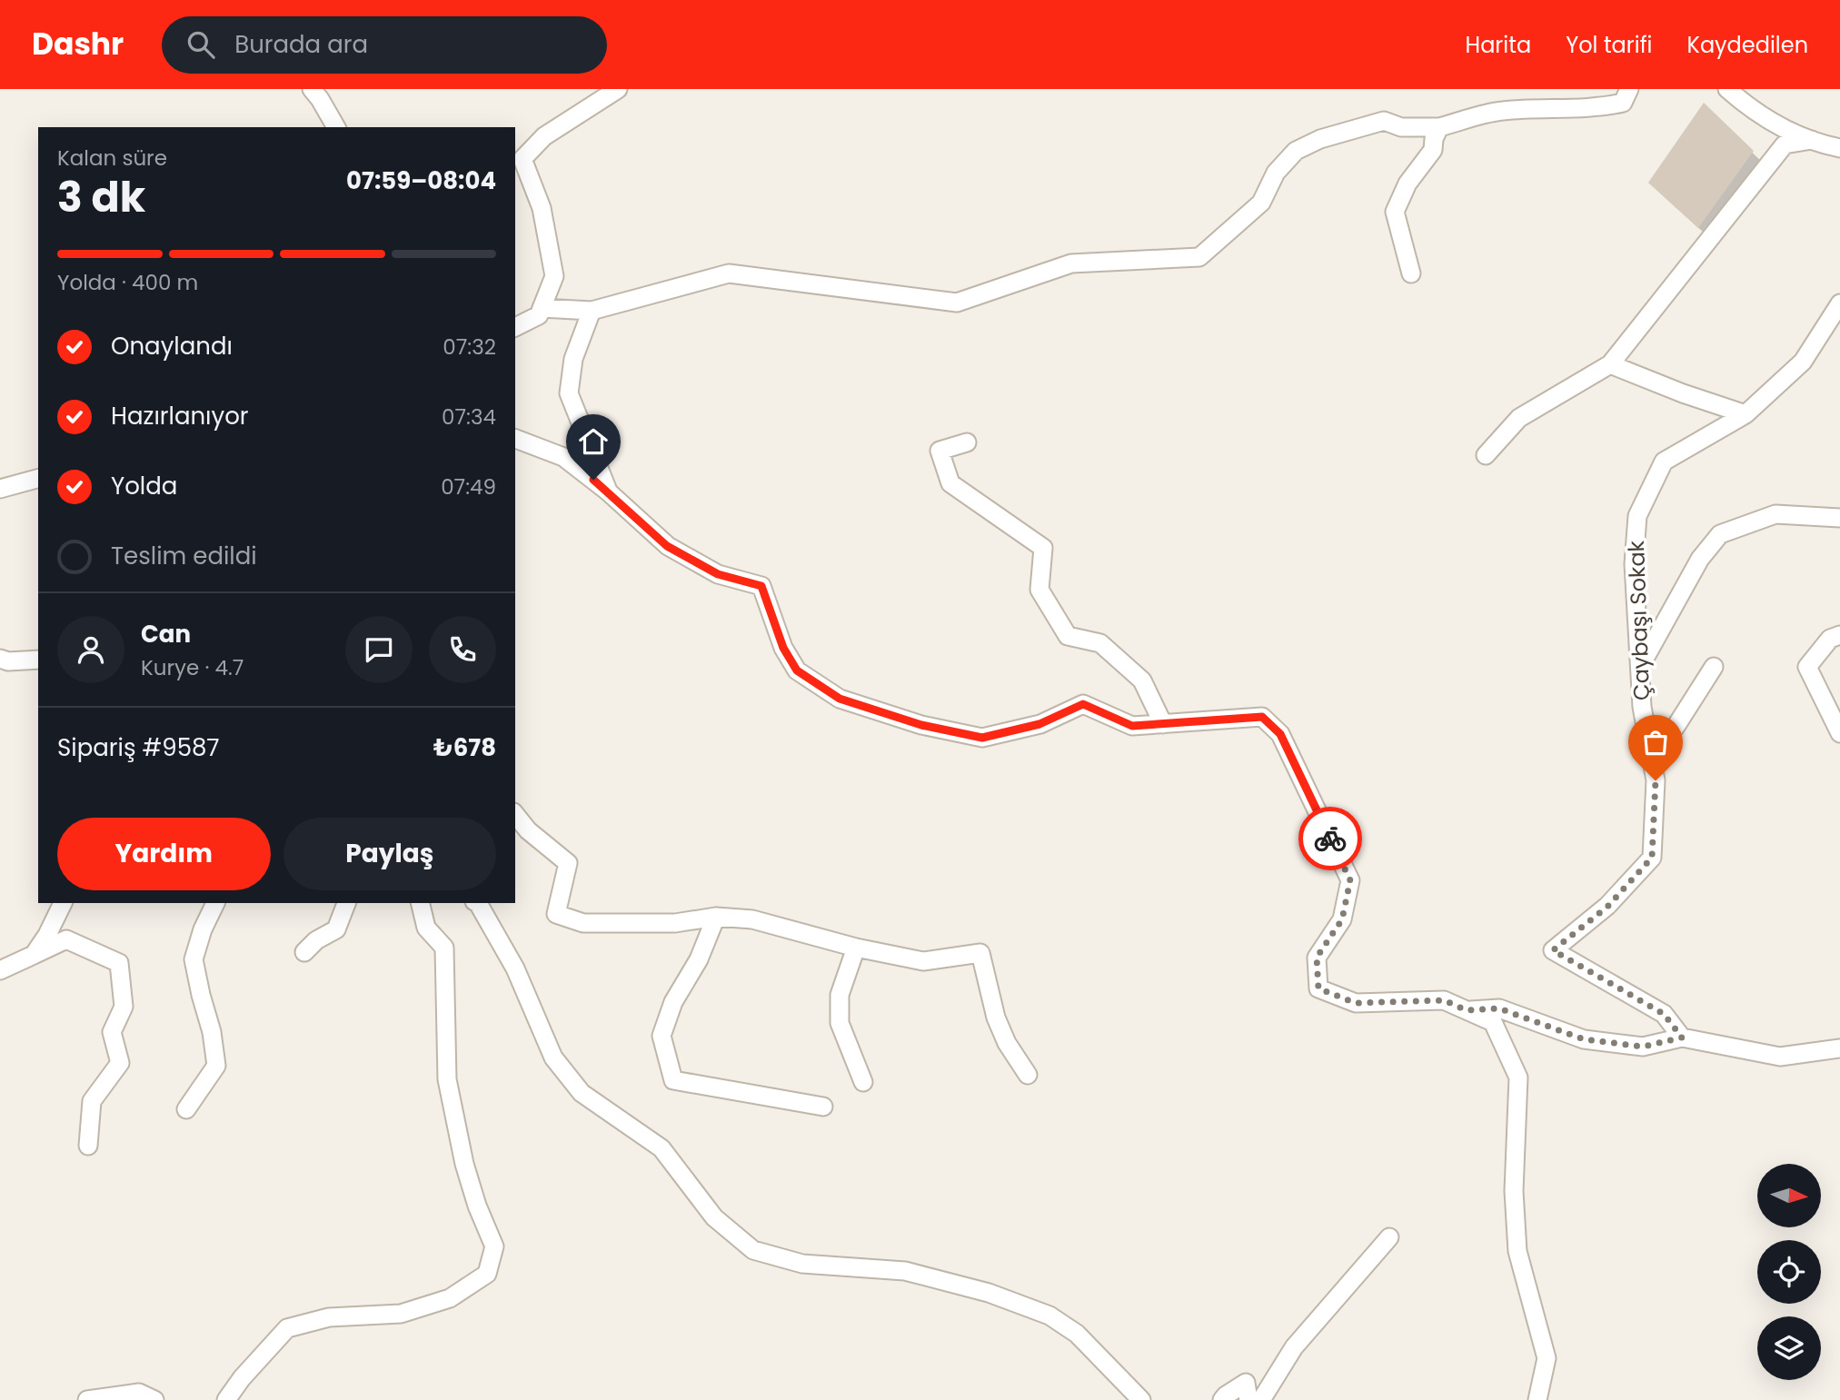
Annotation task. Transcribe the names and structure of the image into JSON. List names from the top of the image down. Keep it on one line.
{"streets":{"street":["Çaybaşı Sokak"]},"north":"right","page":{"header":"Dashr","search":"Burada ara","nav":["Harita","Yol tarifi","Kaydedilen"],"heading":["3 dk","Kalan süre","07:59–08:04"],"panel":["Can","Kurye · 4.7","Sipariş #9587","₺678"],"bar":"Yolda · 400 m","list":[["Onaylandı","07:32"],["Hazırlanıyor","07:34"],["Yolda","07:49"],"Teslim edildi"],"buttons":["Yardım","Paylaş"]}}
